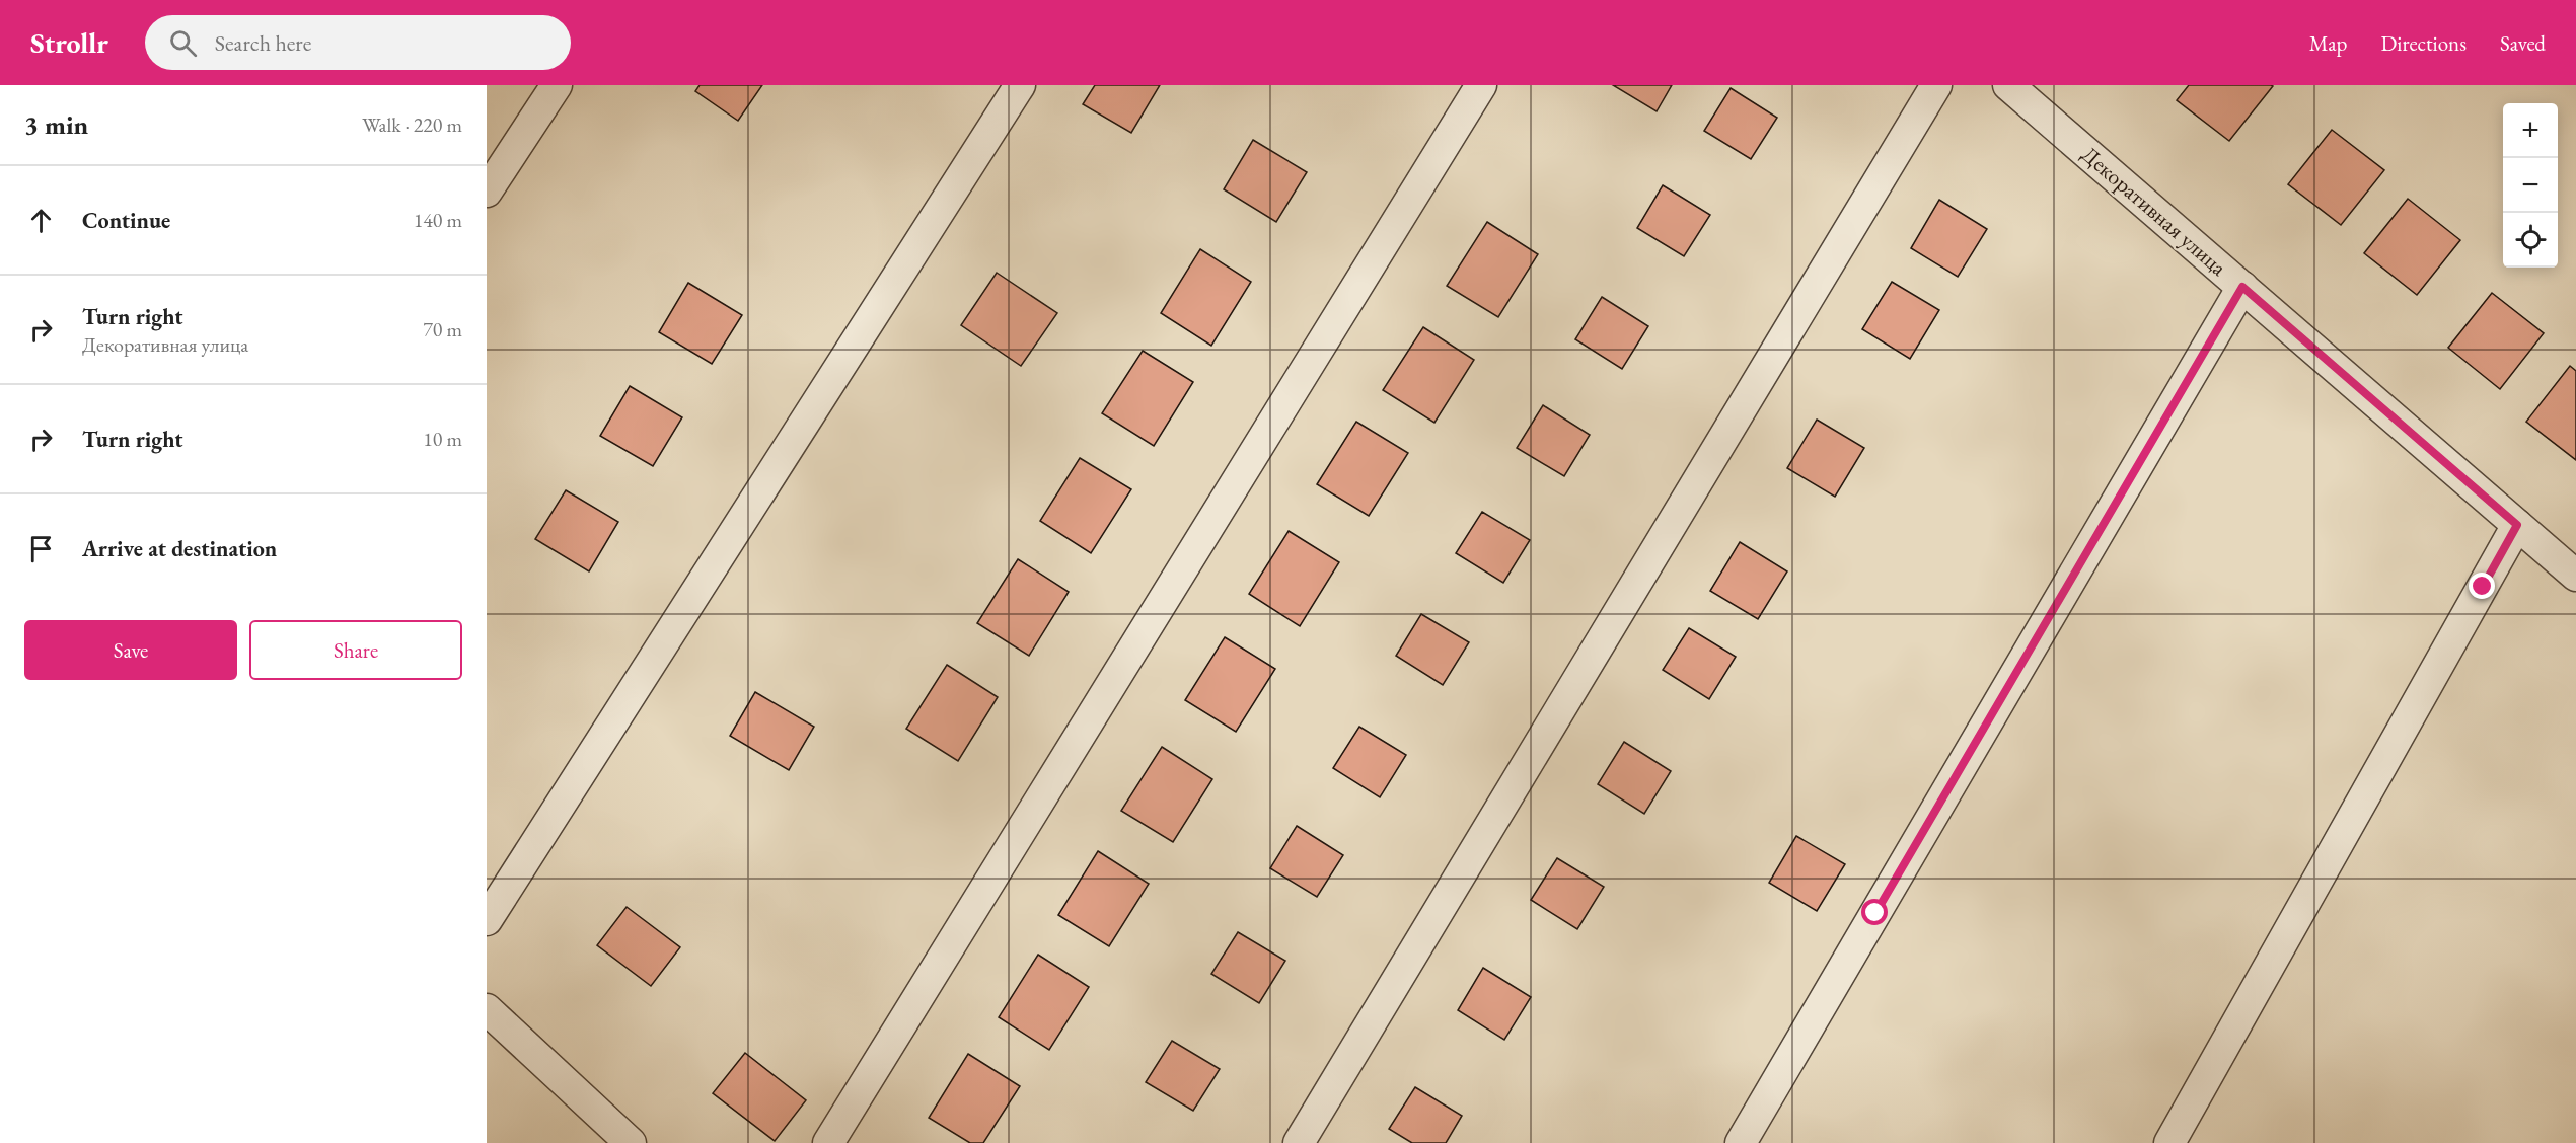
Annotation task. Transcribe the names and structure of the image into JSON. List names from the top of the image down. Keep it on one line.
{"streets":{"street":["Декоративная улица"]},"page":{"header":"Strollr","search":"Search here","nav":["Map","Directions","Saved"],"heading":["3 min","Walk · 220 m"],"map_buttons":["+","−"],"list":[["Continue","140 m"],["Turn right","Декоративная улица","70 m"],["Turn right","10 m"],"Arrive at destination"],"buttons":["Save","Share"]}}
